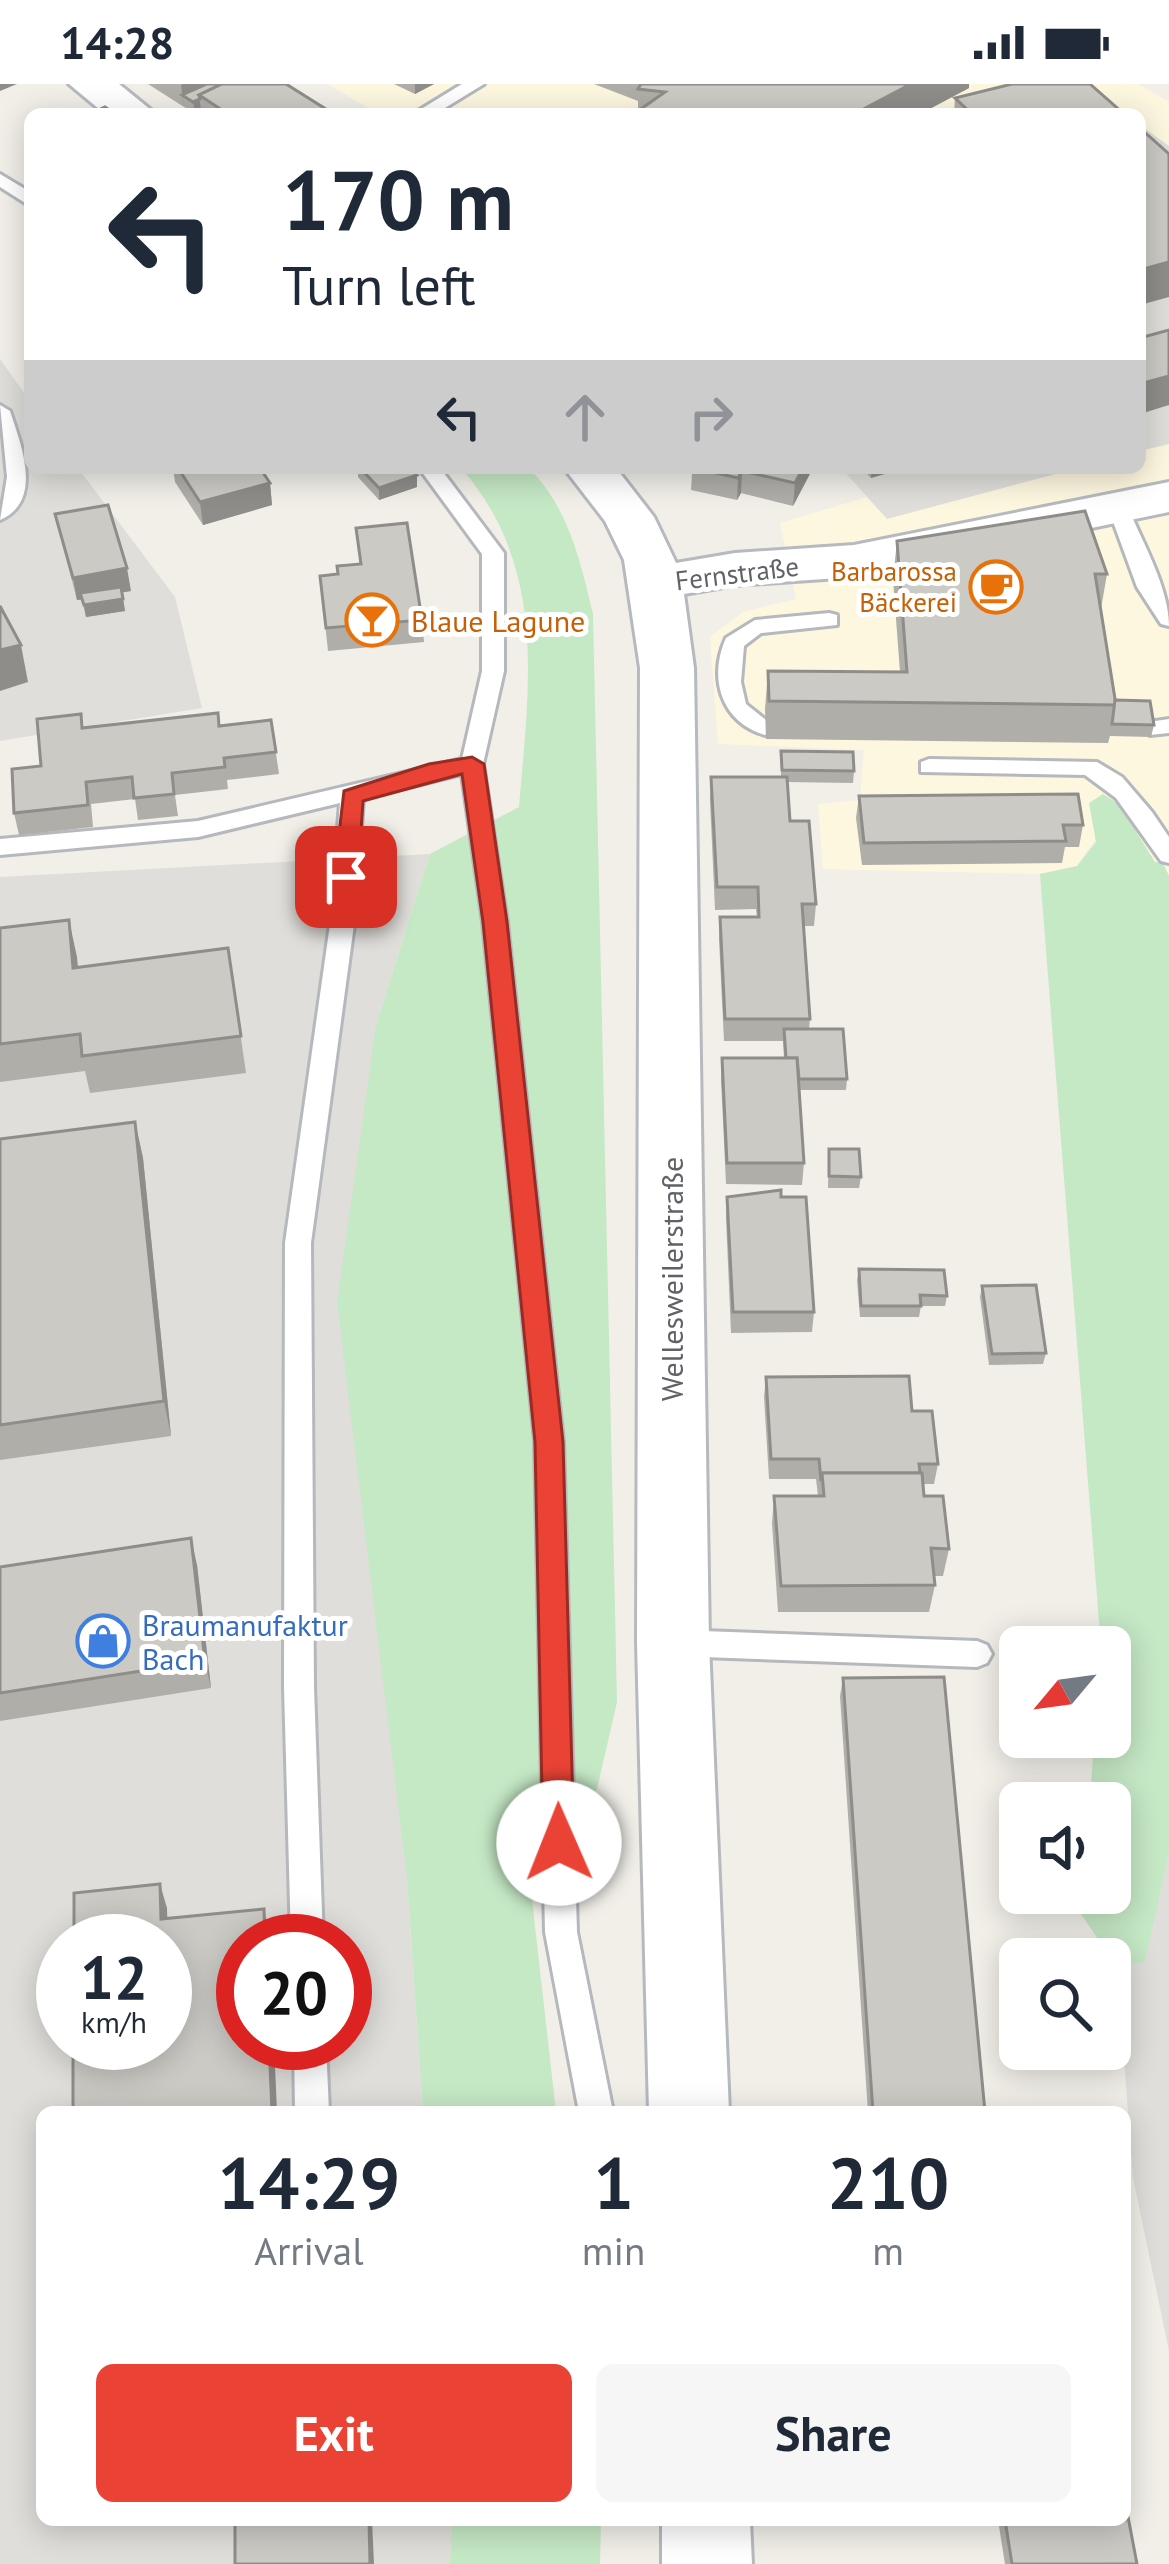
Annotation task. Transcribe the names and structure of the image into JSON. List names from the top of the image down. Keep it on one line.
{"streets":{"street":["Fernstraße","Wellesweilerstraße"]},"crossings":[["Fernstraße","Wellesweilerstraße"]],"places":{"cafe":["Barbarossa Bäckerei"],"bar":["Blaue Lagune"],"shop":["Braumanufaktur Bach"]},"north":"bottom left","page":{"status":"14:28","turn":["170 m","Turn left"],"speed":"12 km/h","limit":"20","eta":["14:29","Arrival","1","min","210","m"],"buttons":["Exit","Share"]}}
